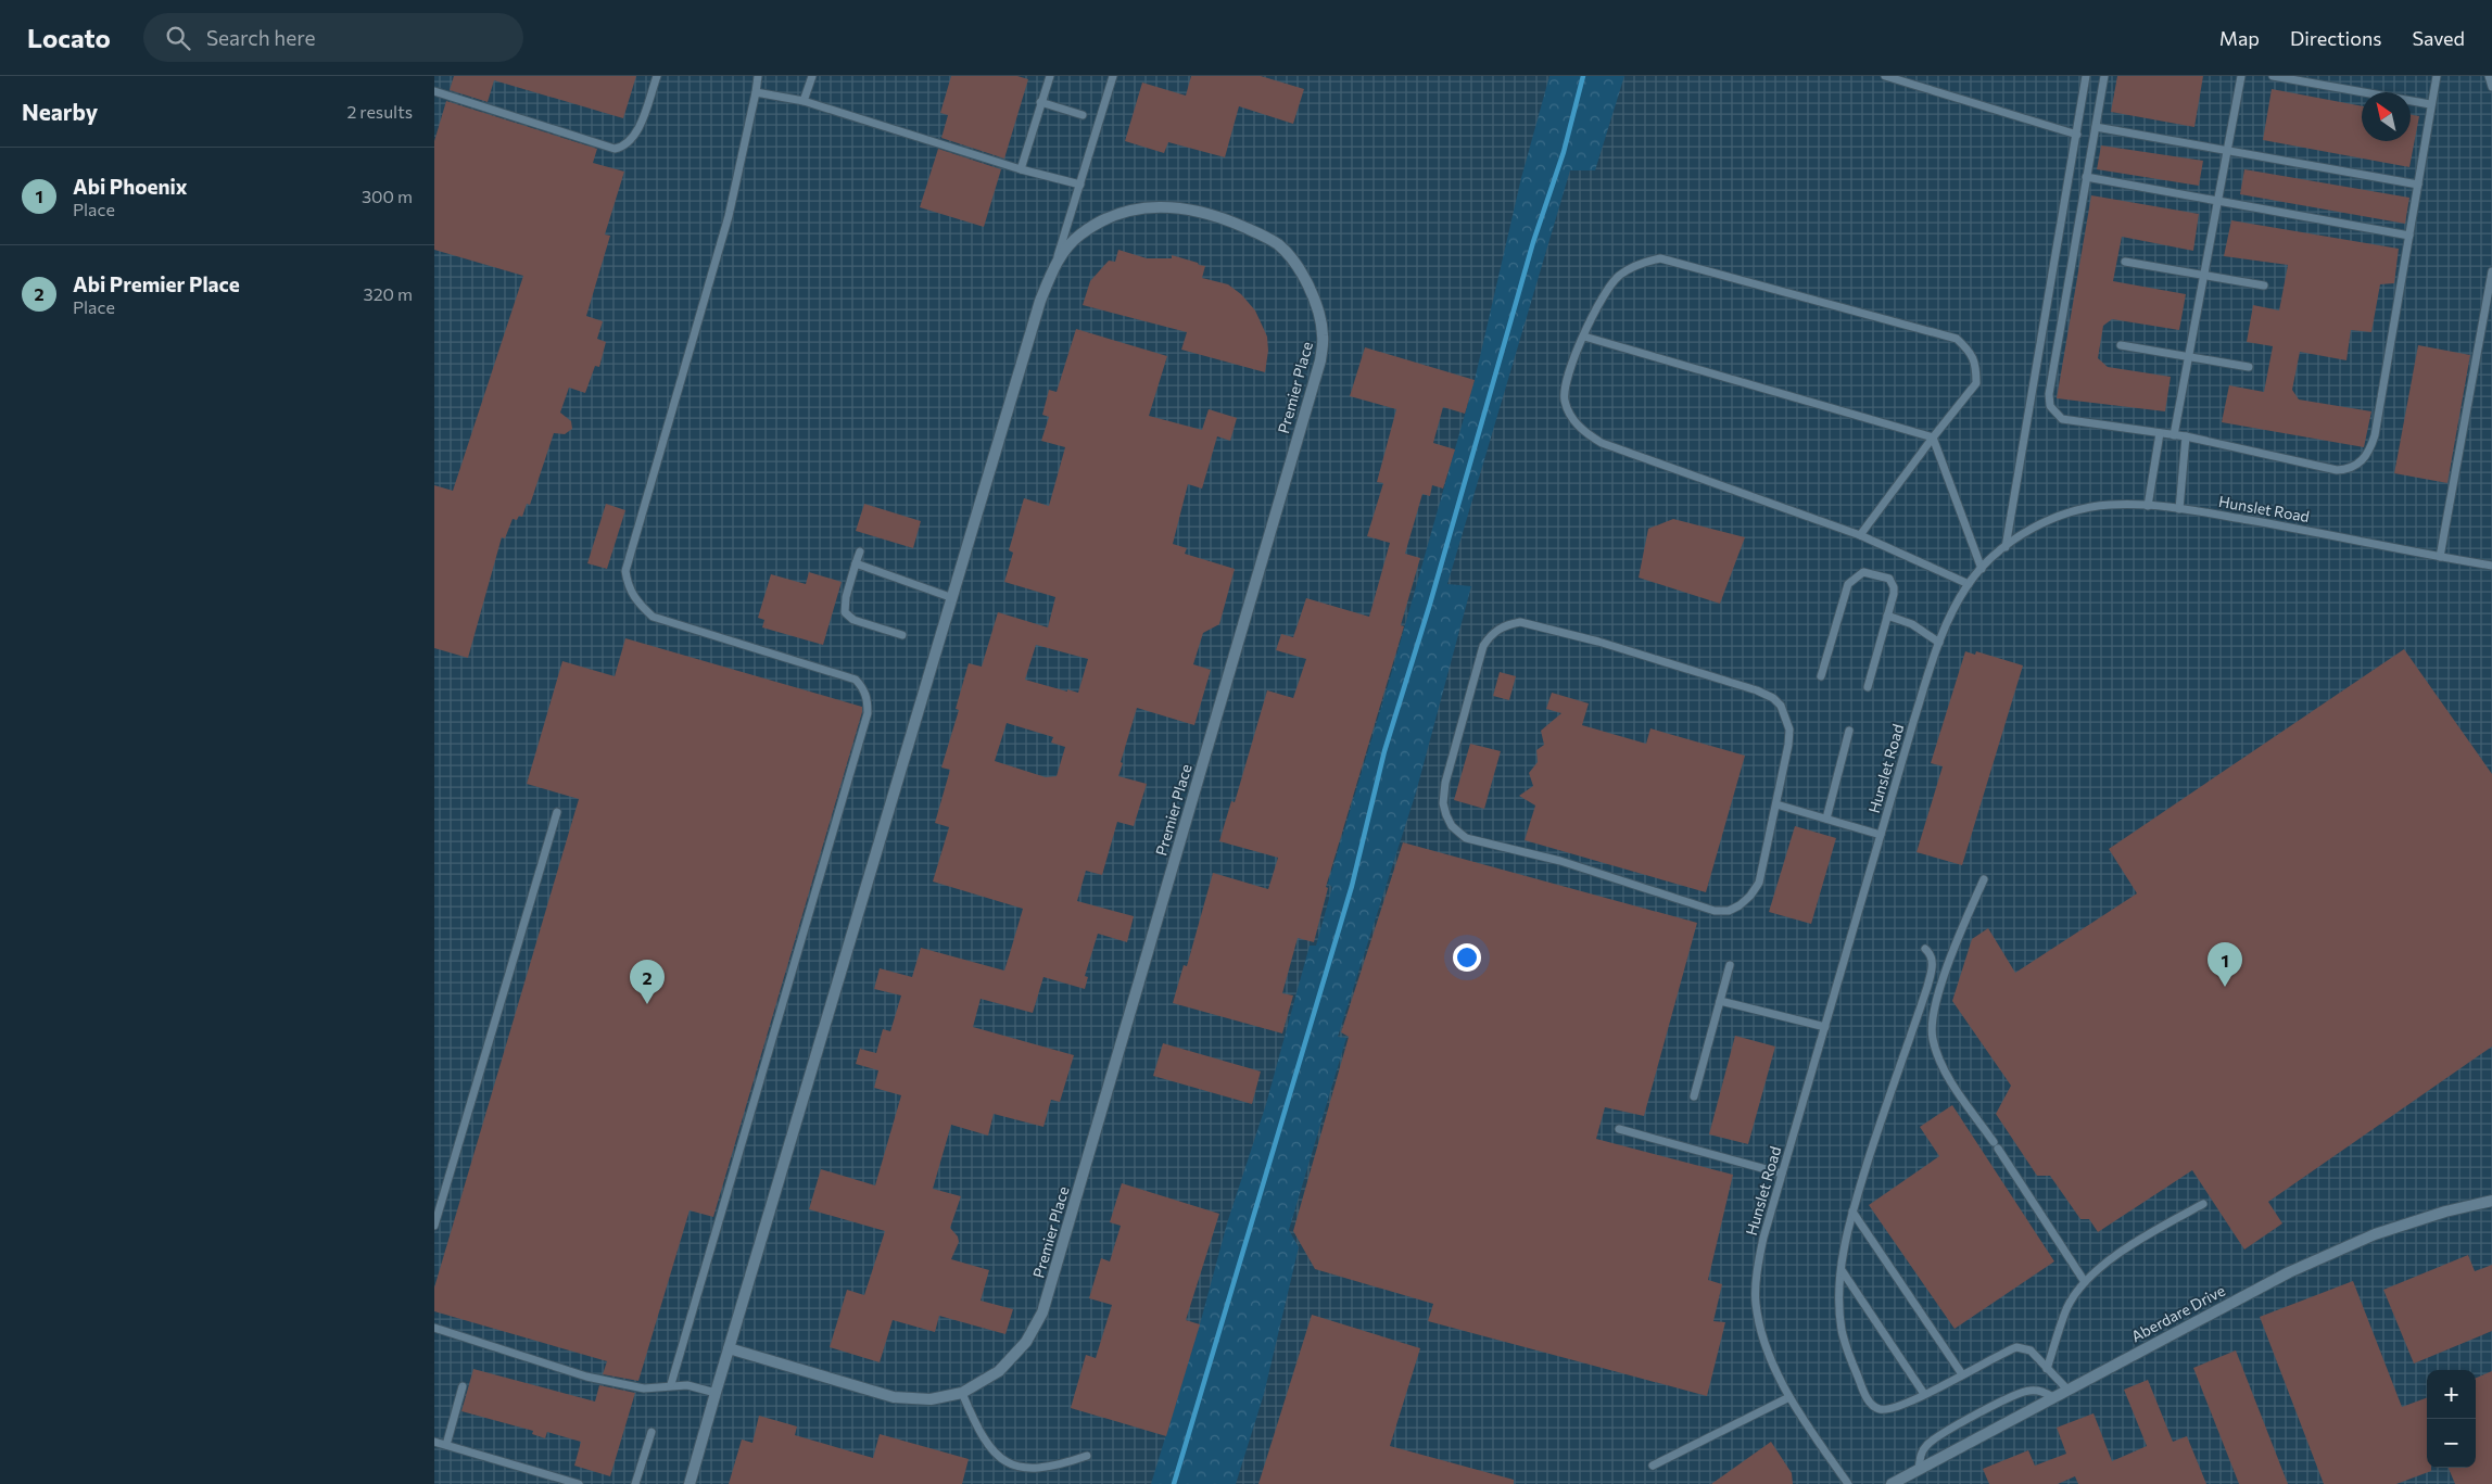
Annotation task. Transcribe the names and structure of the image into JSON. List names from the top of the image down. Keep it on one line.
{"streets":{"street":["Premier Place","Aberdare Drive"],"lane":["Hunslet Road"]},"north":"top left","page":{"header":"Locato","search":"Search here","nav":["Map","Directions","Saved"],"heading":["Nearby","2 results"],"list":[{"mark":"1","name":"Abi Phoenix","note":"Place","value":"300 m"},{"mark":"2","name":"Abi Premier Place","note":"Place","value":"320 m"}],"pins":["1","2"],"map_buttons":["+","−"]}}
